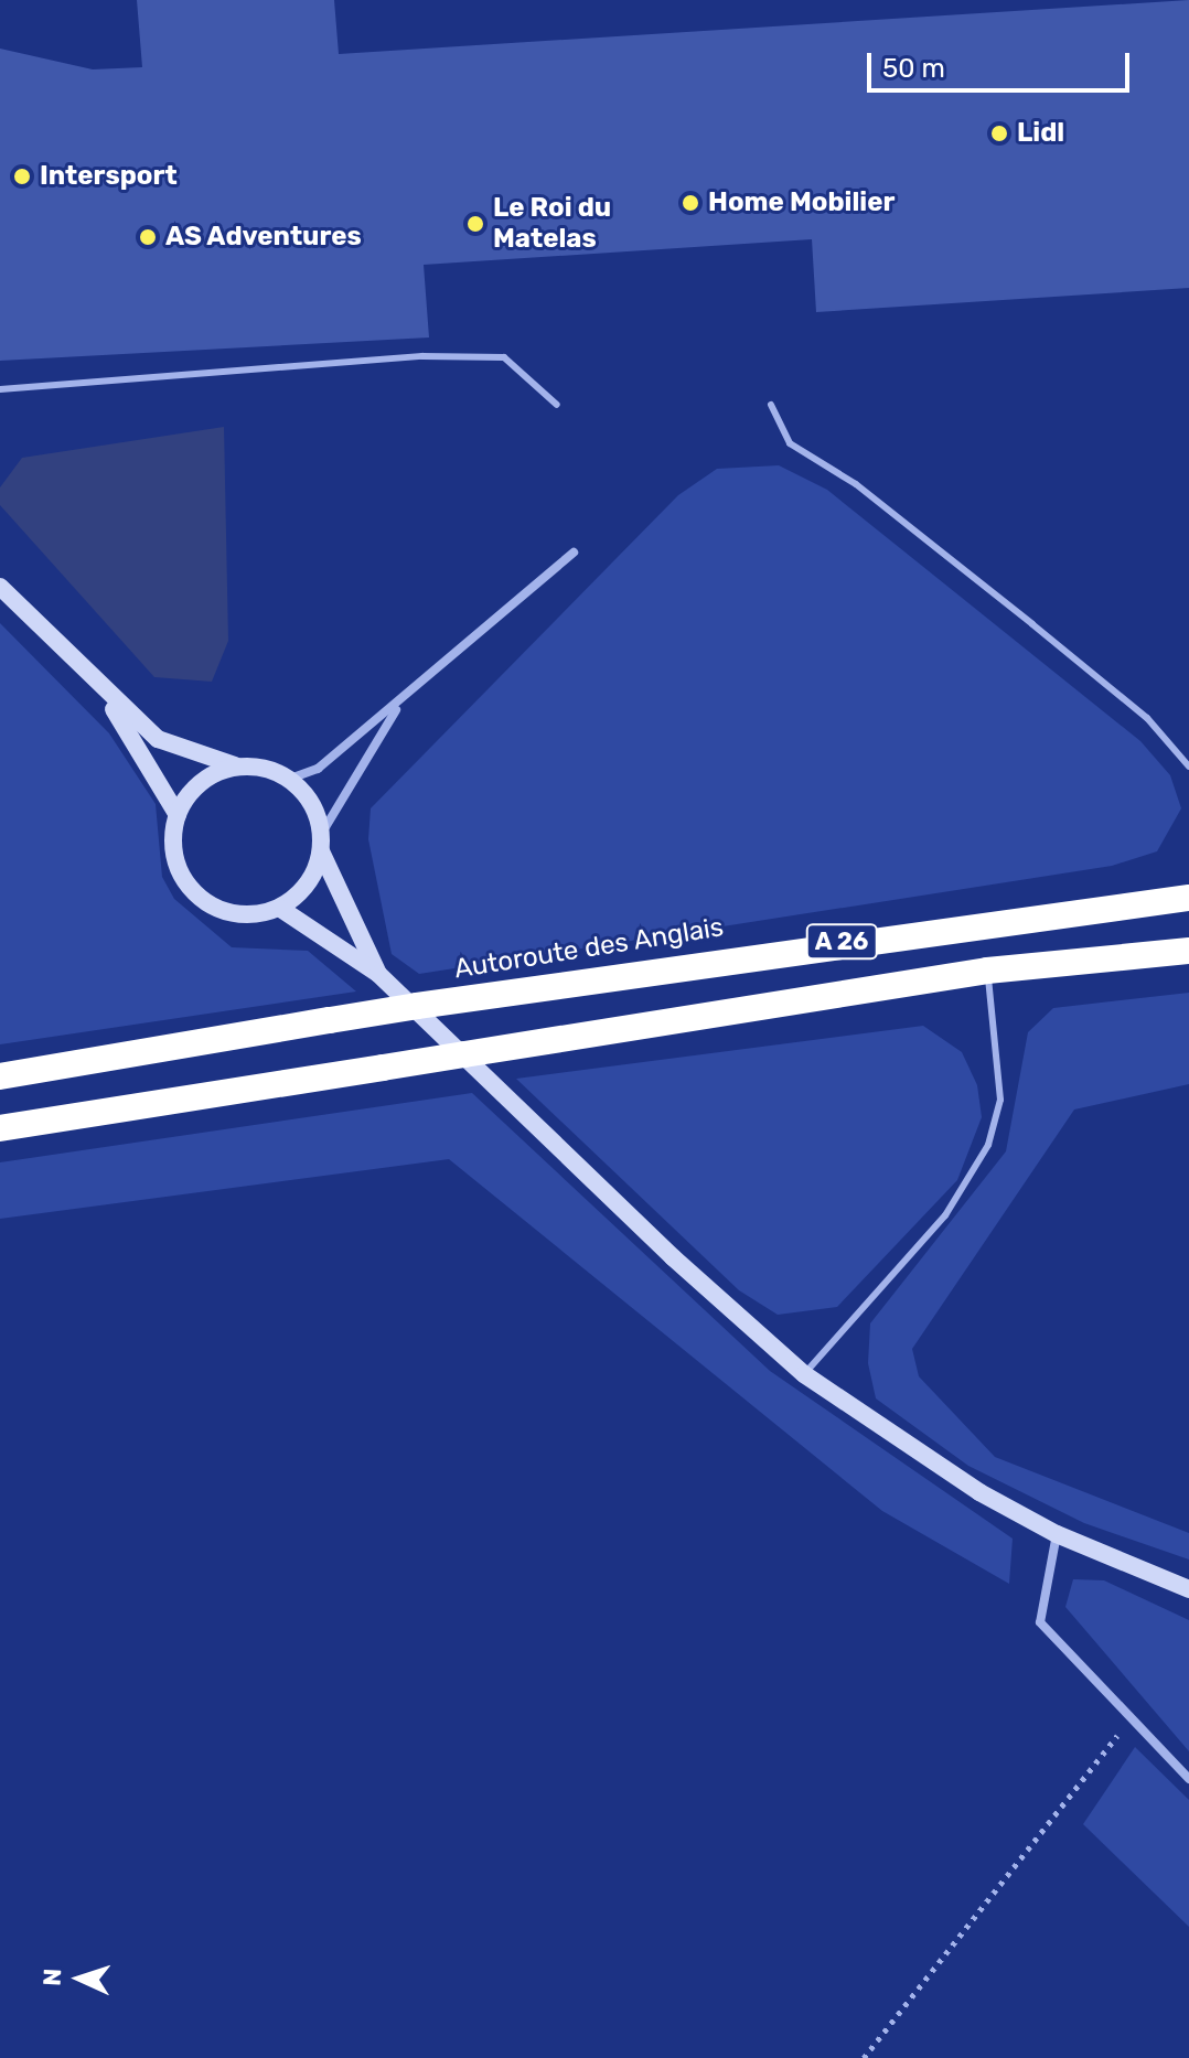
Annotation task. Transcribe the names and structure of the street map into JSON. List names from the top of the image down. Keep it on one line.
{"streets":{"highway":["A 26","Autoroute des Anglais"]},"places":["Lidl","Intersport","Home Mobilier","Le Roi du Matelas","AS Adventures"],"scale_bar":"50 m","north":"left"}
